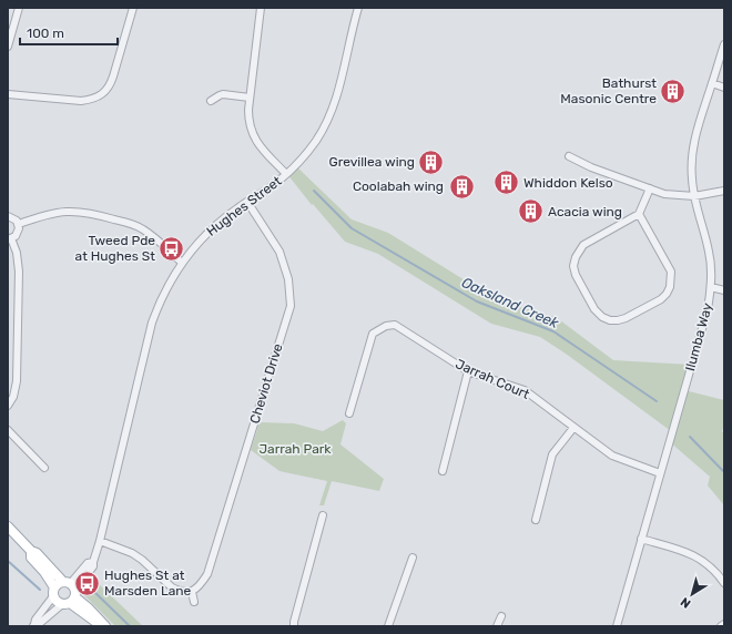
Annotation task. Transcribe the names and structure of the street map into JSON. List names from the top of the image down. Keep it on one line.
{"streets":{"street":["Hughes Street","Ilumba Way","Jarrah Court","Cheviot Drive"]},"crossings":[["Hughes Street","Cheviot Drive"],["Ilumba Way","Jarrah Court"]],"water":["Oaksland Creek"],"parks":["Jarrah Park"],"places":{"building":["Bathurst Masonic Centre","Grevillea wing","Whiddon Kelso","Coolabah wing","Acacia wing"],"bus stop":["Tweed Pde at Hughes St","Hughes St at Marsden Lane"]},"scale_bar":"100 m","north":"bottom left"}
